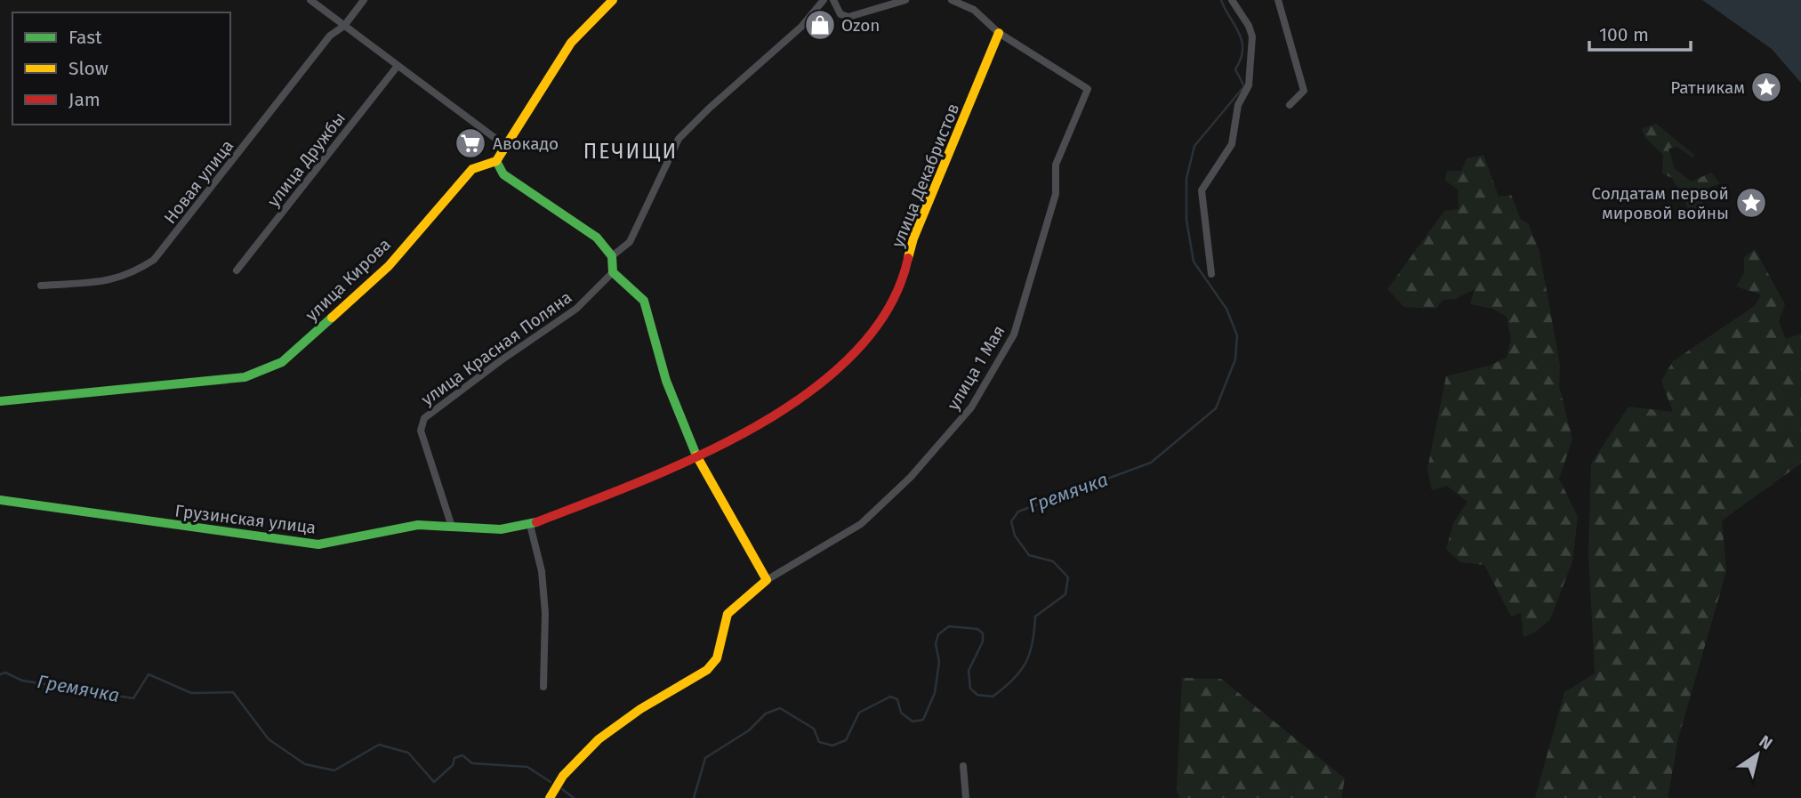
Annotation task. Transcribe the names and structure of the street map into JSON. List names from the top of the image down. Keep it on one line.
{"streets":{"street":["улица Дружбы","улица Декабристов","Новая улица","улица Кирова","улица Красная Поляна","улица 1 Мая","Грузинская улица"]},"crossings":[["улица Декабристов","улица 1 Мая"],["улица Декабристов","Грузинская улица"],["улица Красная Поляна","Грузинская улица"]],"districts":["ПЕЧИЩИ"],"water":["Гремячка"],"places":{"shop":["Ozon"],"place":["Ратникам","Солдатам первой мировой войны"],"supermarket":["Авокадо"]},"legend":["Fast","Slow","Jam"],"scale_bar":"100 m","north":"top right"}
